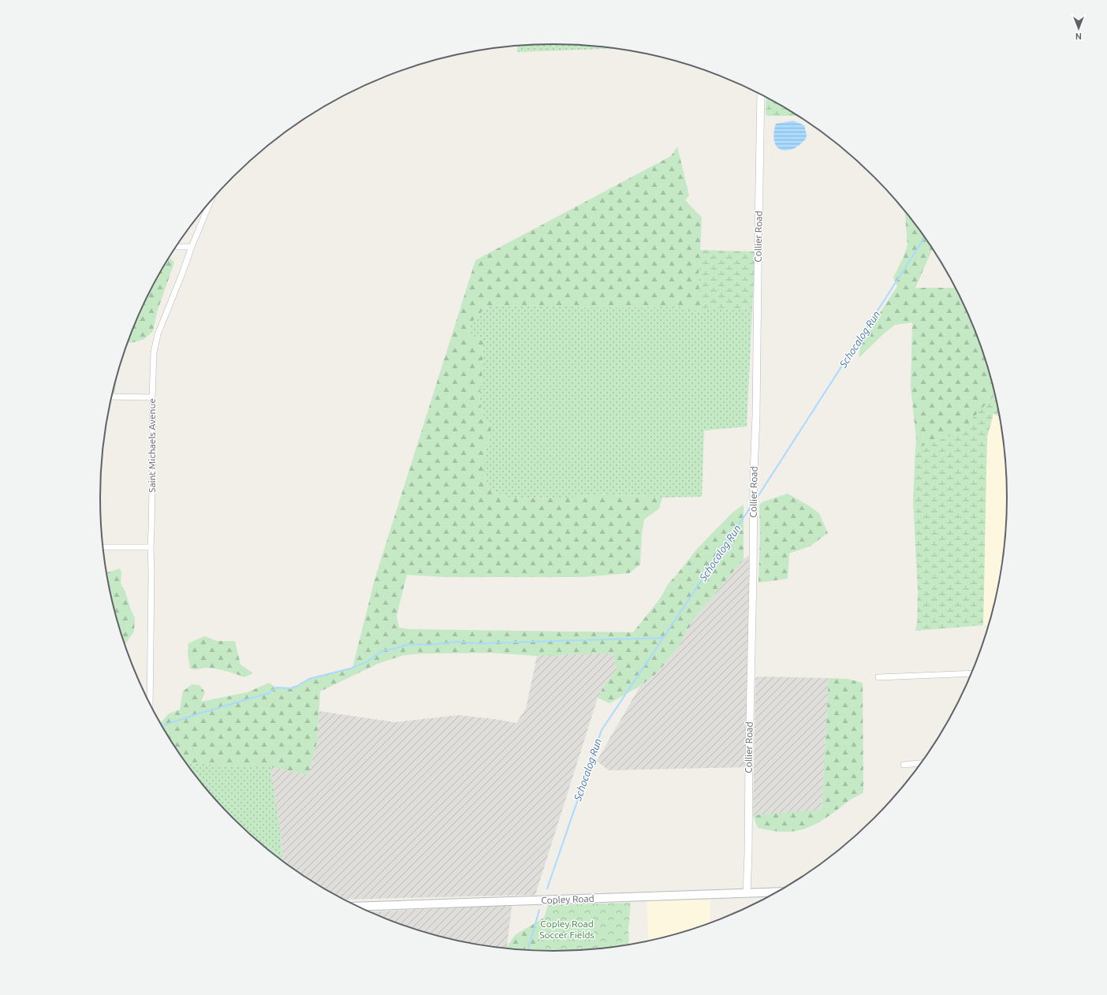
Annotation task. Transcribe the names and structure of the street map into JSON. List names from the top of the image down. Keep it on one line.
{"streets":{"main road":["Copley Road"],"street":["Collier Road","Saint Michaels Avenue"]},"crossings":[["Collier Road","Copley Road"]],"water":["Schocalog Run"],"parks":["Copley Road Soccer Fields"],"north":"bottom"}
